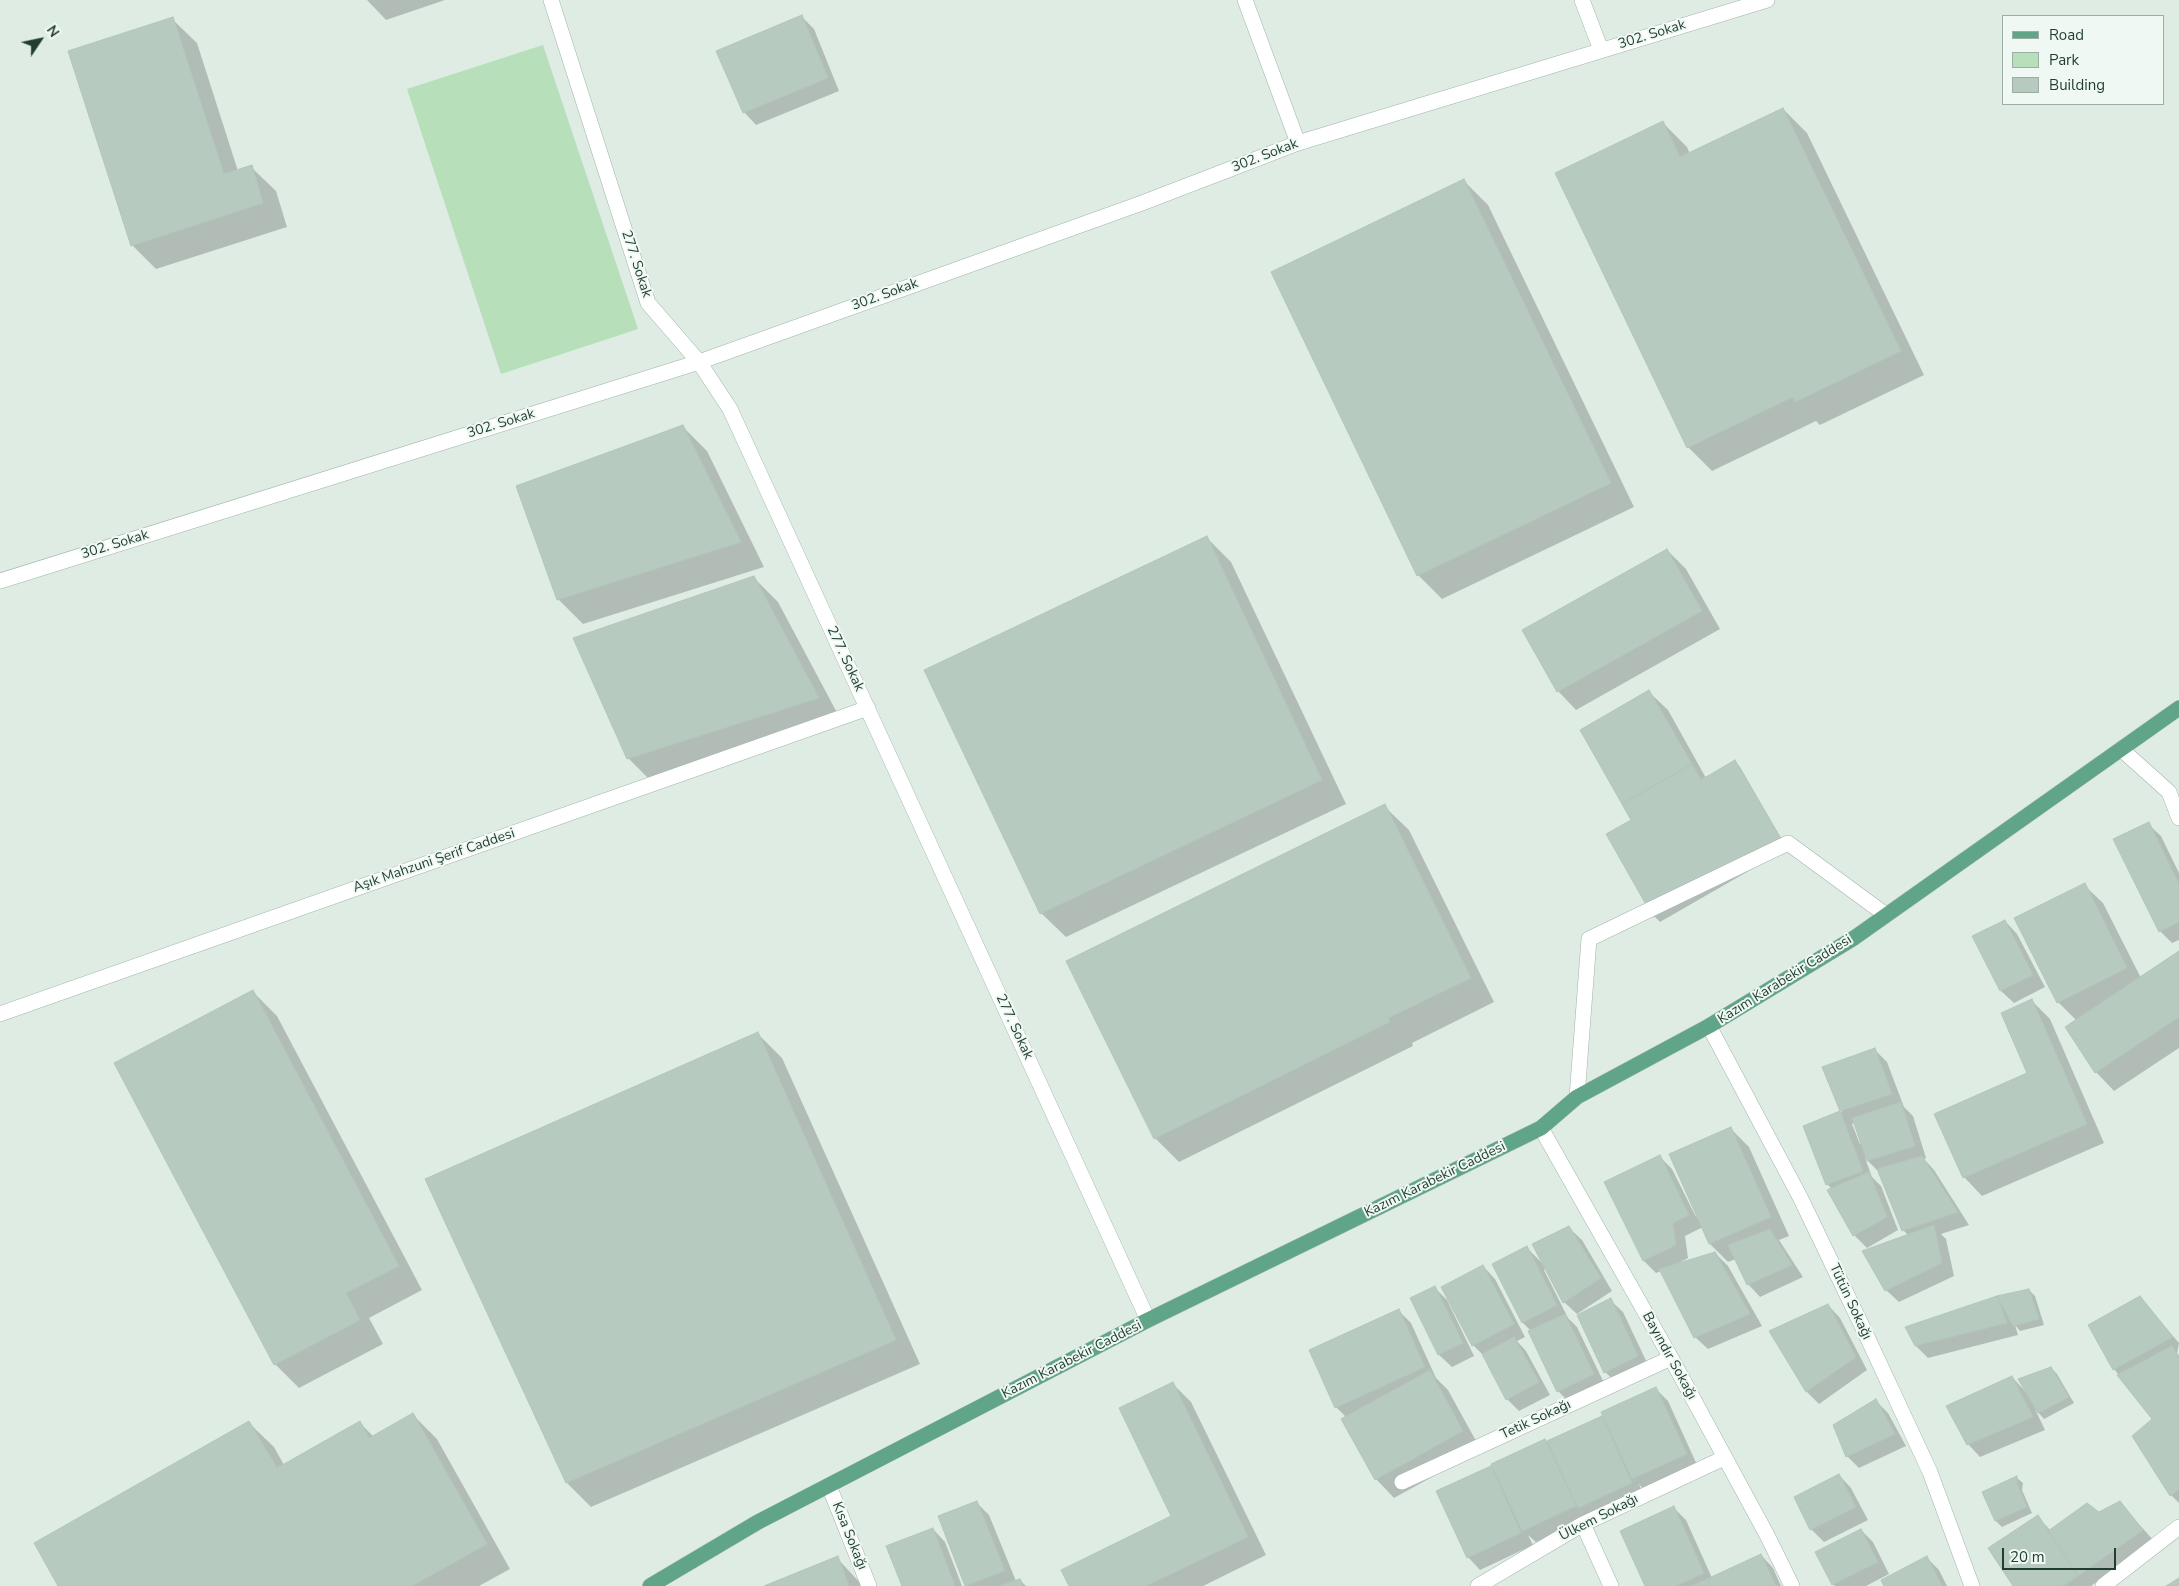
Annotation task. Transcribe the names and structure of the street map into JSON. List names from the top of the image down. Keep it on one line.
{"streets":{"main road":["Kazım Karabekir Caddesi"],"street":["302. Sokak","277. Sokak","Aşık Mahzuni Şerif Caddesi","Tütün Sokağı","Bayındır Sokağı","Tetik Sokağı","Ülkem Sokağı","Kısa Sokağı"]},"crossings":[["302. Sokak","277. Sokak"],["277. Sokak","Aşık Mahzuni Şerif Caddesi"],["277. Sokak","Kazım Karabekir Caddesi"],["Kazım Karabekir Caddesi","Tütün Sokağı"],["Kazım Karabekir Caddesi","Bayındır Sokağı"],["Kazım Karabekir Caddesi","Kısa Sokağı"],["Bayındır Sokağı","Tetik Sokağı"],["Bayındır Sokağı","Ülkem Sokağı"]],"legend":["Road","Park","Building"],"scale_bar":"20 m","north":"top right"}
